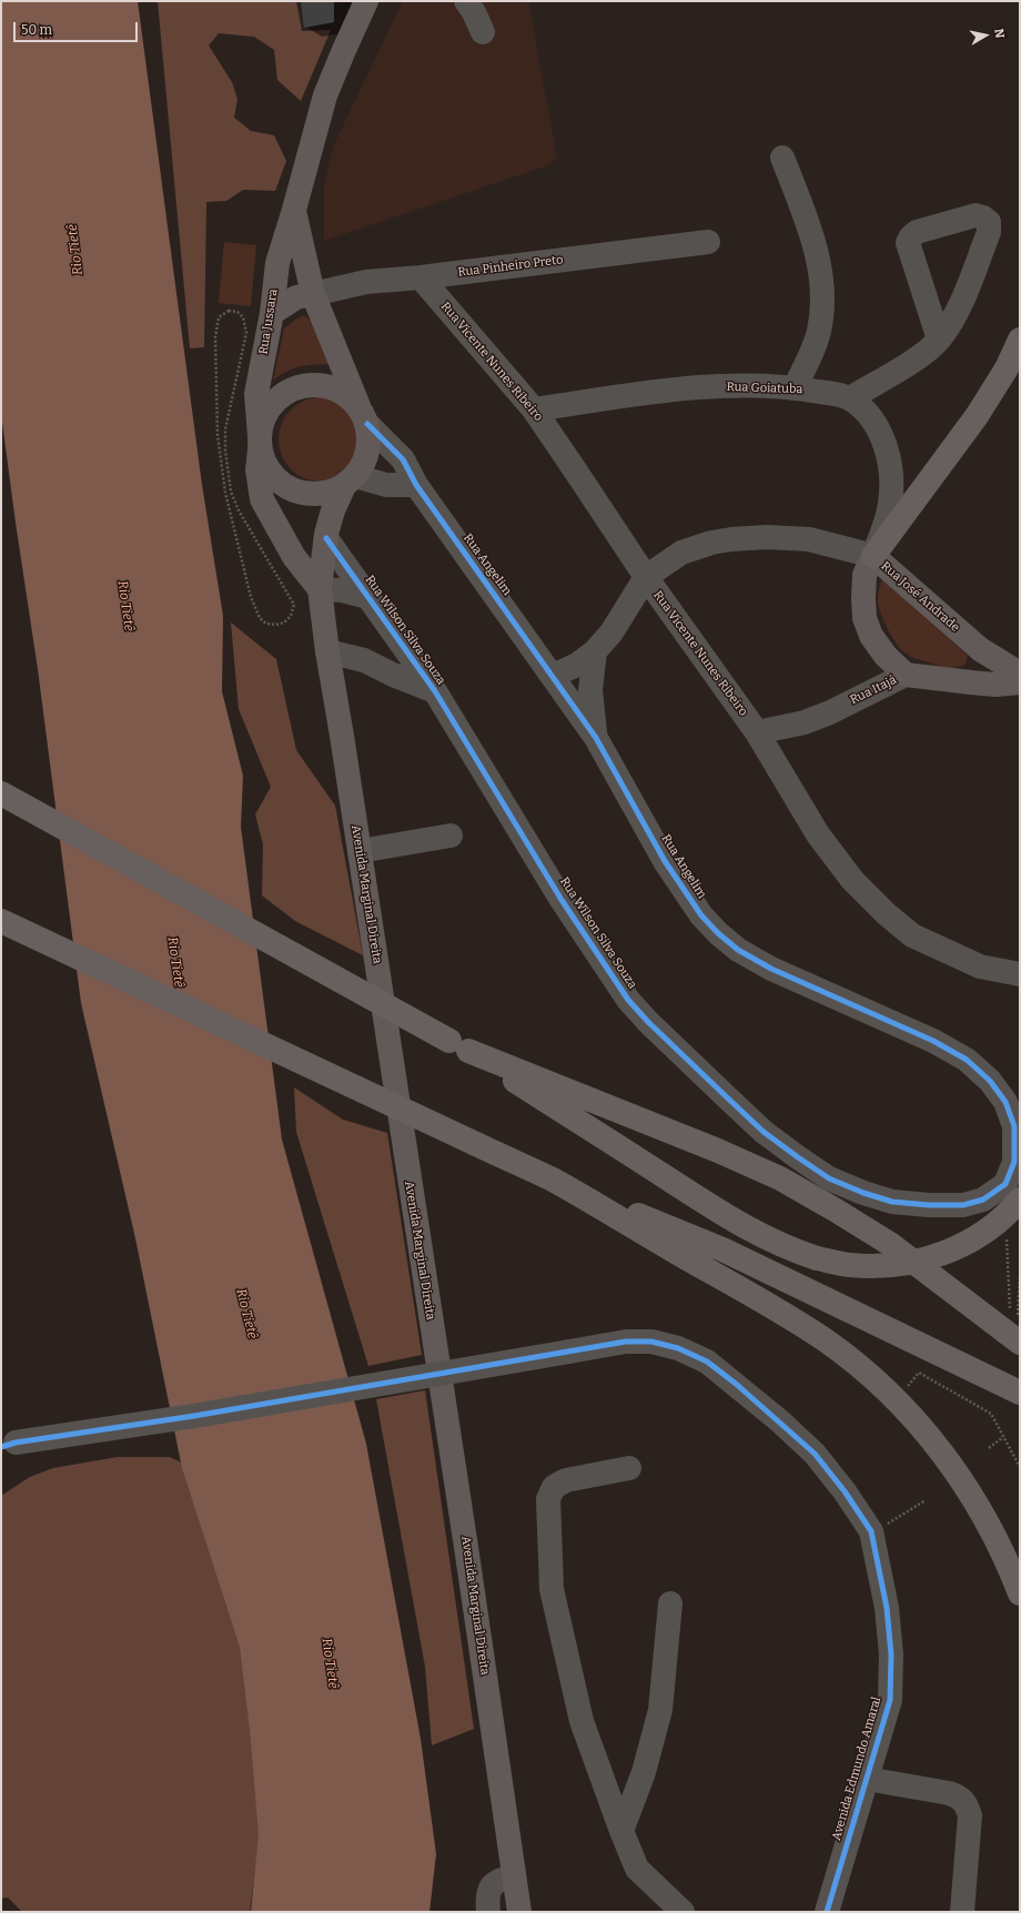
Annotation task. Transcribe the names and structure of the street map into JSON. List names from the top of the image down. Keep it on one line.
{"streets":{"main road":["Rua Jussara","Rua José Andrade","Rua Itajá","Avenida Marginal Direita"],"street":["Rua Pinheiro Preto","Rua Vicente Nunes Ribeiro","Rua Goiatuba","Rua Angelim","Rua Wilson Silva Souza","Avenida Edmundo Amaral"]},"crossings":[["Rua Pinheiro Preto","Rua Jussara"],["Rua Pinheiro Preto","Rua Vicente Nunes Ribeiro"],["Rua Jussara","Rua Angelim"],["Rua Jussara","Avenida Marginal Direita"],["Rua Vicente Nunes Ribeiro","Rua Goiatuba"],["Rua Vicente Nunes Ribeiro","Rua José Andrade"],["Rua Vicente Nunes Ribeiro","Rua Itajá"],["Rua Goiatuba","Rua José Andrade"],["Rua Angelim","Rua José Andrade"],["Rua Angelim","Rua Wilson Silva Souza"],["Rua Angelim","Avenida Marginal Direita"],["Rua Wilson Silva Souza","Avenida Marginal Direita"]],"water":["Rio Tietê"],"scale_bar":"50 m","north":"right"}
